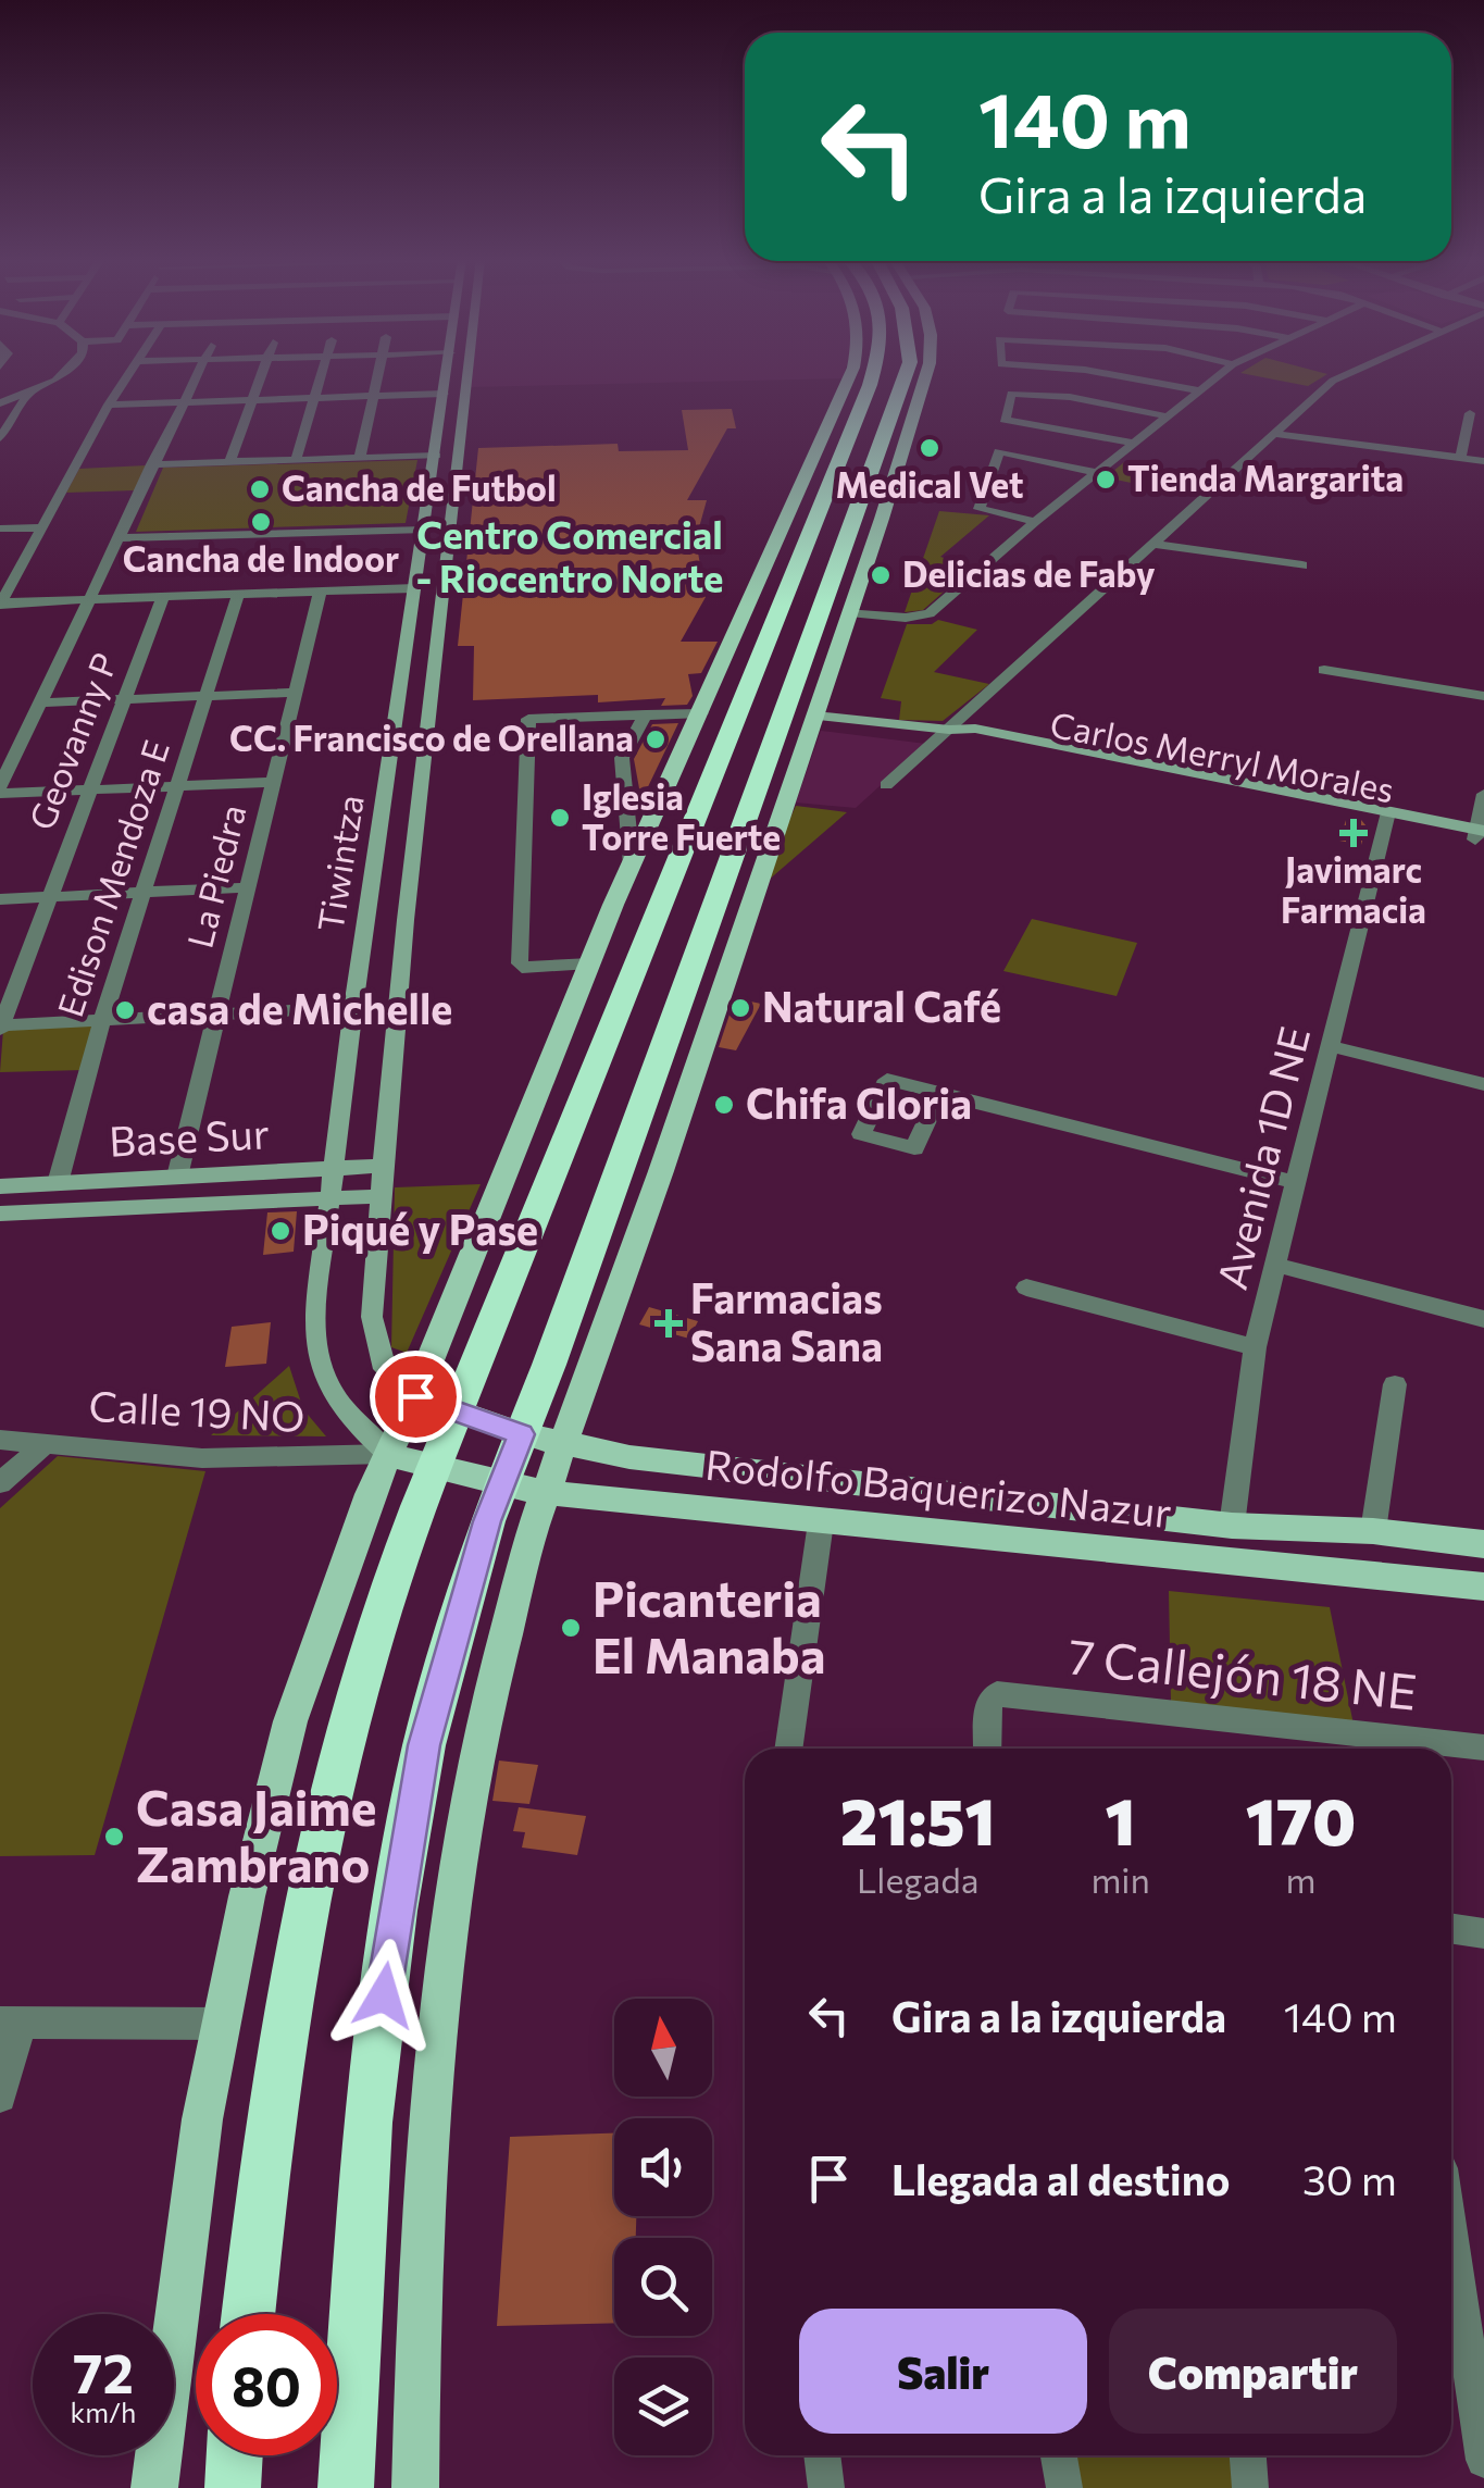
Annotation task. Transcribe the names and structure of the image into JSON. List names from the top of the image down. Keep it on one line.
{"streets":{"main road":["Rodolfo Baquerizo Nazur"],"street":["Geovanny P","Carlos Merryl Morales","Tiwintza","La Piedra","Edison Mendoza E","Base Sur","Avenida 1D NE","Calle 19 NO","7 Callejón 18 NE"]},"crossings":[["Carlos Merryl Morales","Avenida 1D NE"],["Tiwintza","Base Sur"],["Tiwintza","Calle 19 NO"],["Tiwintza","Rodolfo Baquerizo Nazur"],["La Piedra","Base Sur"],["Edison Mendoza E","Base Sur"],["Avenida 1D NE","Rodolfo Baquerizo Nazur"],["Calle 19 NO","Rodolfo Baquerizo Nazur"]],"districts":["Centro Comercial - Riocentro Norte"],"places":{"other":["Medical Vet","Tienda Margarita","Cancha de Futbol","Cancha de Indoor","Delicias de Faby","CC. Francisco de Orellana","Iglesia Torre Fuerte","Natural Café","casa de Michelle","Chifa Gloria","Piqué y Pase","Picanteria El Manaba","Casa Jaime Zambrano"],"health":["Javimarc Farmacia","Farmacias Sana Sana"]},"north":"top","page":{"turn":["140 m","Gira a la izquierda"],"eta":["21:51","Llegada","1","min","170","m"],"list":[{"name":"Gira a la izquierda","value":"140 m"},{"name":"Llegada al destino","value":"30 m"}],"buttons":["Salir","Compartir"],"speed":"72 km/h","limit":"80"}}
